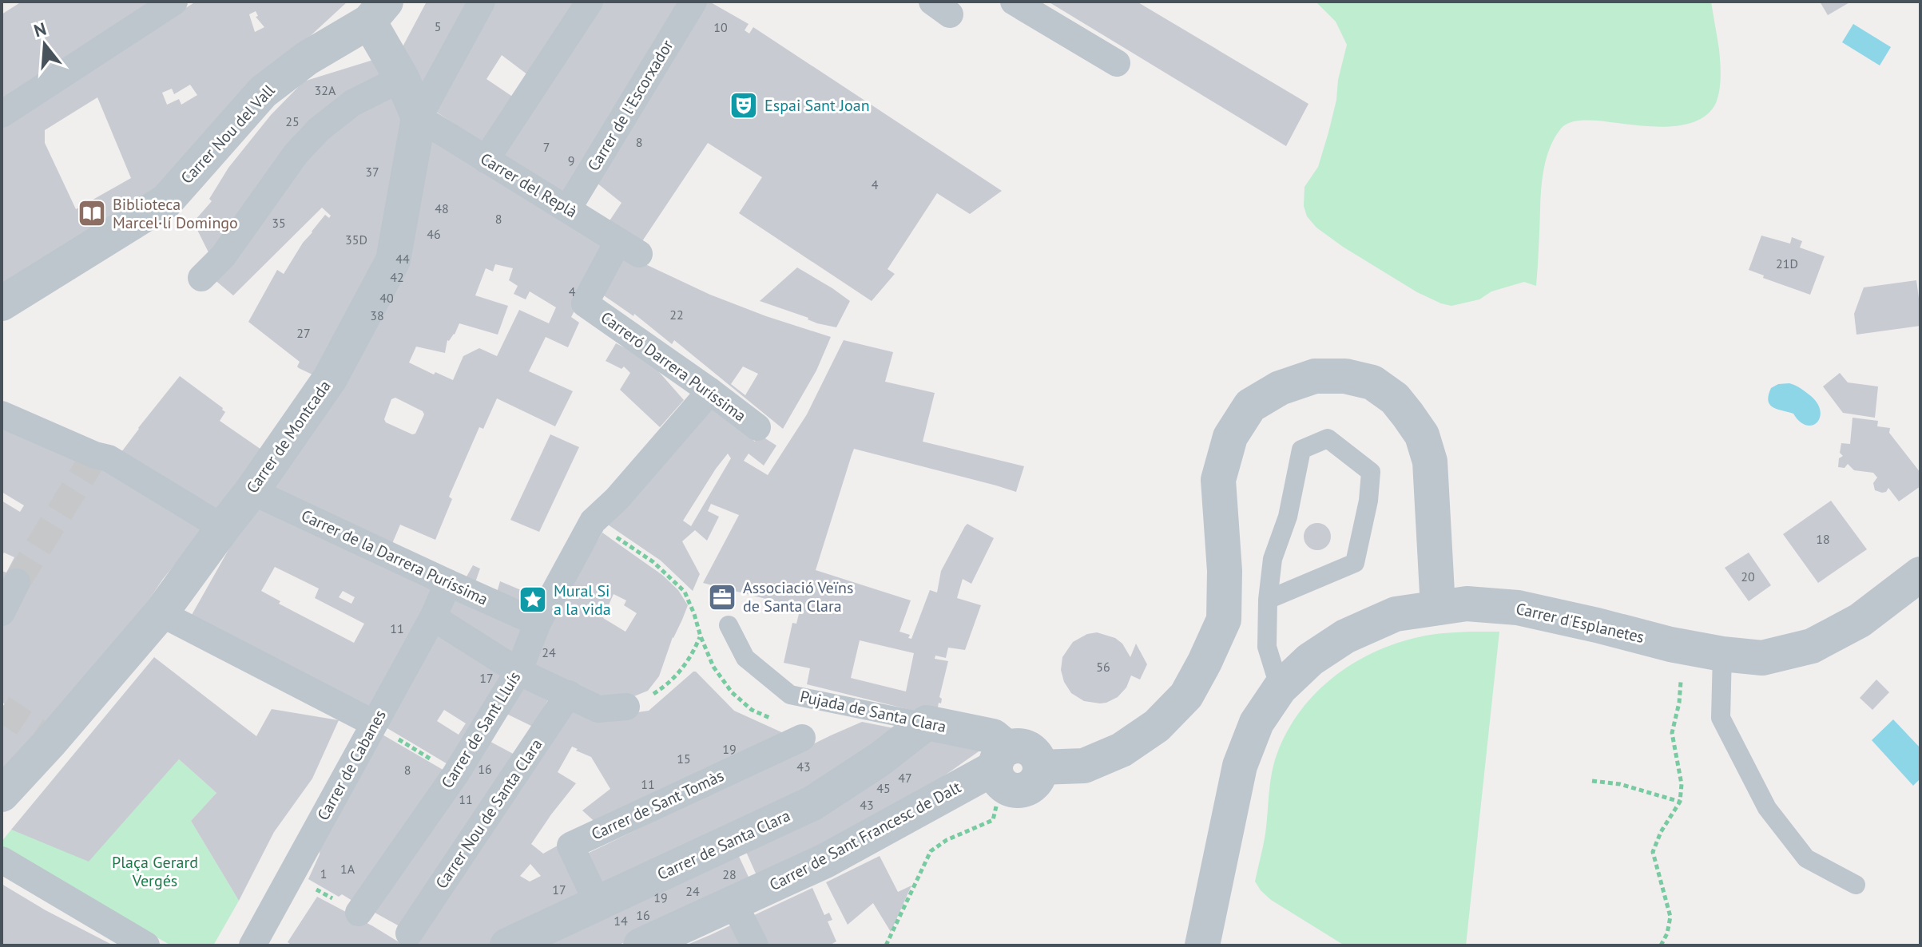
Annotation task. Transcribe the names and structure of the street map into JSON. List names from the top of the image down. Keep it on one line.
{"streets":{"street":["Carrer de l'Escorxador","Carrer Nou del Vall","Carrer del Replà","Carreró Darrera Puríssima","Carrer de Montcada","Carrer de la Darrera Puríssima","Carrer d'Esplanetes","Pujada de Santa Clara","Carrer de Sant Lluís","Carrer de Cabanes","Carrer de Sant Tomàs","Carrer Nou de Santa Clara","Carrer de Sant Francesc de Dalt","Carrer de Santa Clara"]},"crossings":[["Carrer de l'Escorxador","Carrer del Replà"],["Carrer del Replà","Carreró Darrera Puríssima"],["Carrer del Replà","Carrer de Montcada"],["Carreró Darrera Puríssima","Carrer de Sant Lluís"],["Carrer de Montcada","Carrer de la Darrera Puríssima"],["Carrer de la Darrera Puríssima","Carrer de Sant Lluís"],["Carrer de la Darrera Puríssima","Carrer de Cabanes"],["Pujada de Santa Clara","Carrer de Sant Francesc de Dalt"],["Pujada de Santa Clara","Carrer de Santa Clara"],["Carrer de Sant Tomàs","Carrer de Santa Clara"]],"parks":["Plaça Gerard Vergés"],"places":{"theatre":["Espai Sant Joan"],"library":["Biblioteca Marcel·lí Domingo"],"office":["Associació Veïns de Santa Clara"],"place":["Mural Si a la vida"]},"house_numbers":["5","10","32A","25","8","7","9","37","4","48","8","35","46","35D","44","21D","42","4","40","22","38","27","18","20","11","24","56","17","19","15","43","16","8","47","11","45","11","43","1A","1","28","17","24","19","16","14"],"north":"top"}
